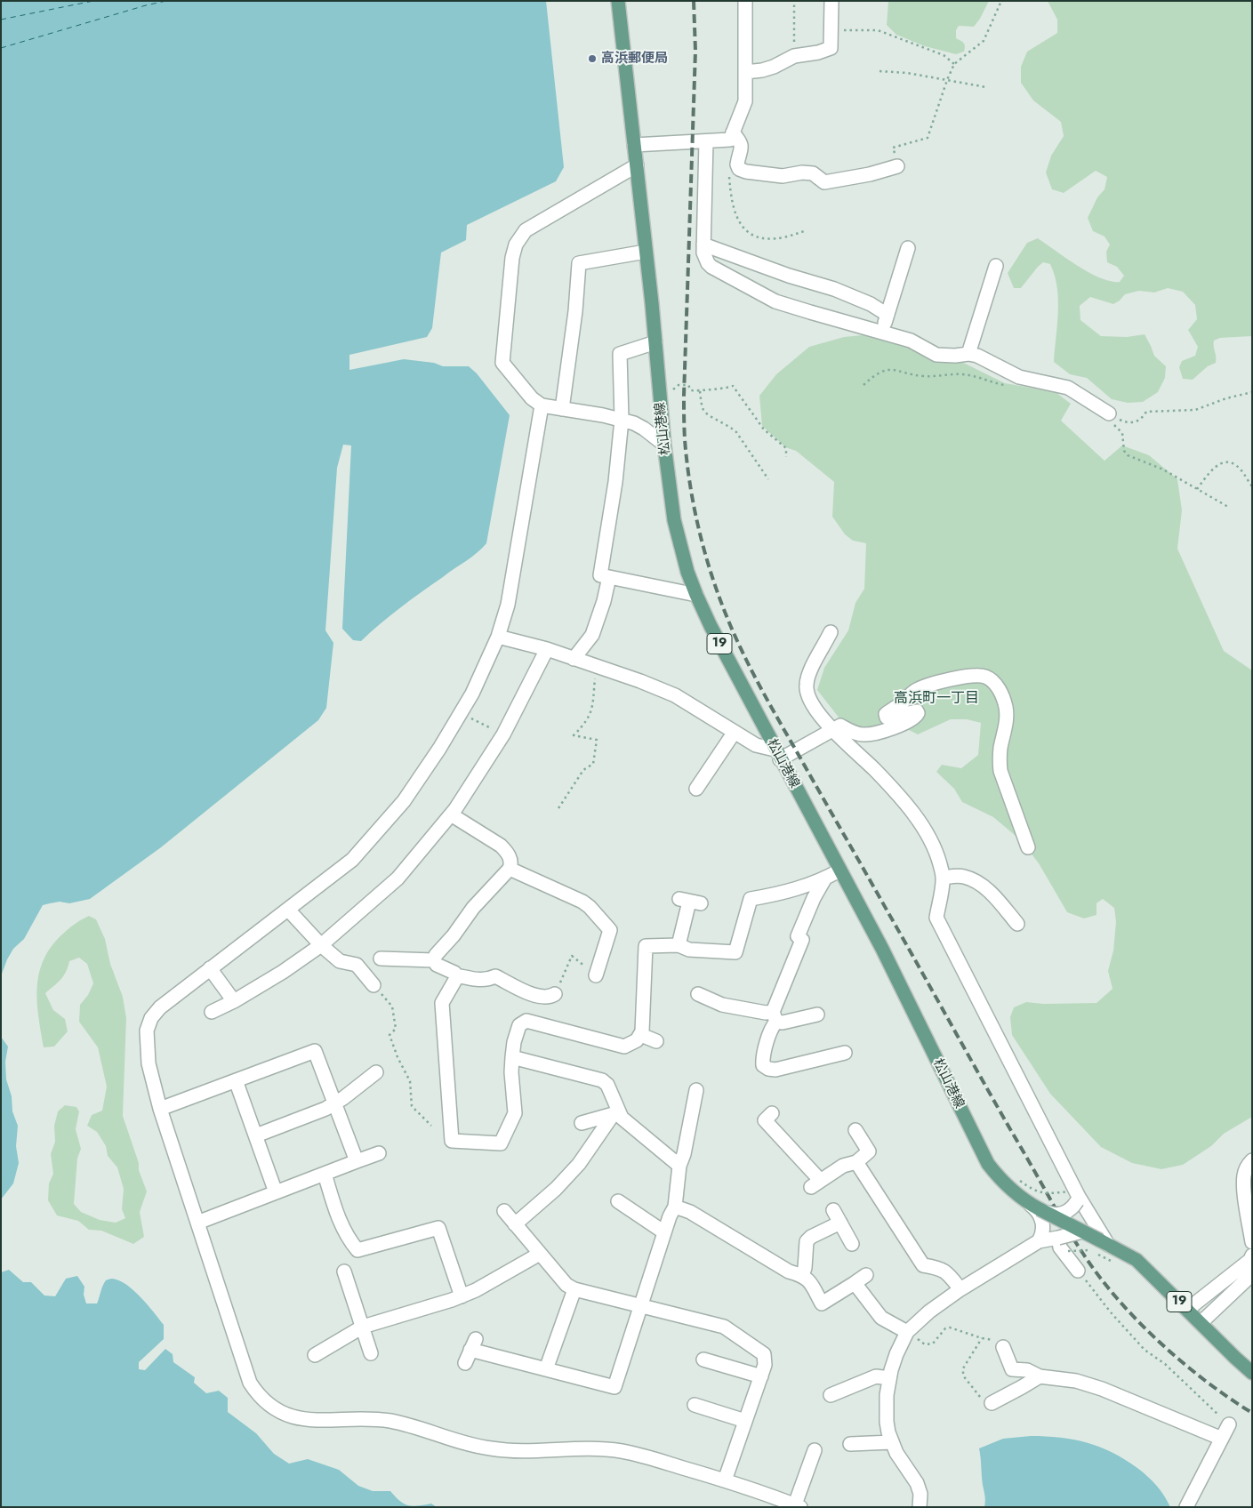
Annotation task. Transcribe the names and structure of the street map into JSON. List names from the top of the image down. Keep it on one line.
{"streets":{"main road":["松山港線","19"]},"districts":["高浜町一丁目"],"places":["高浜郵便局"]}
